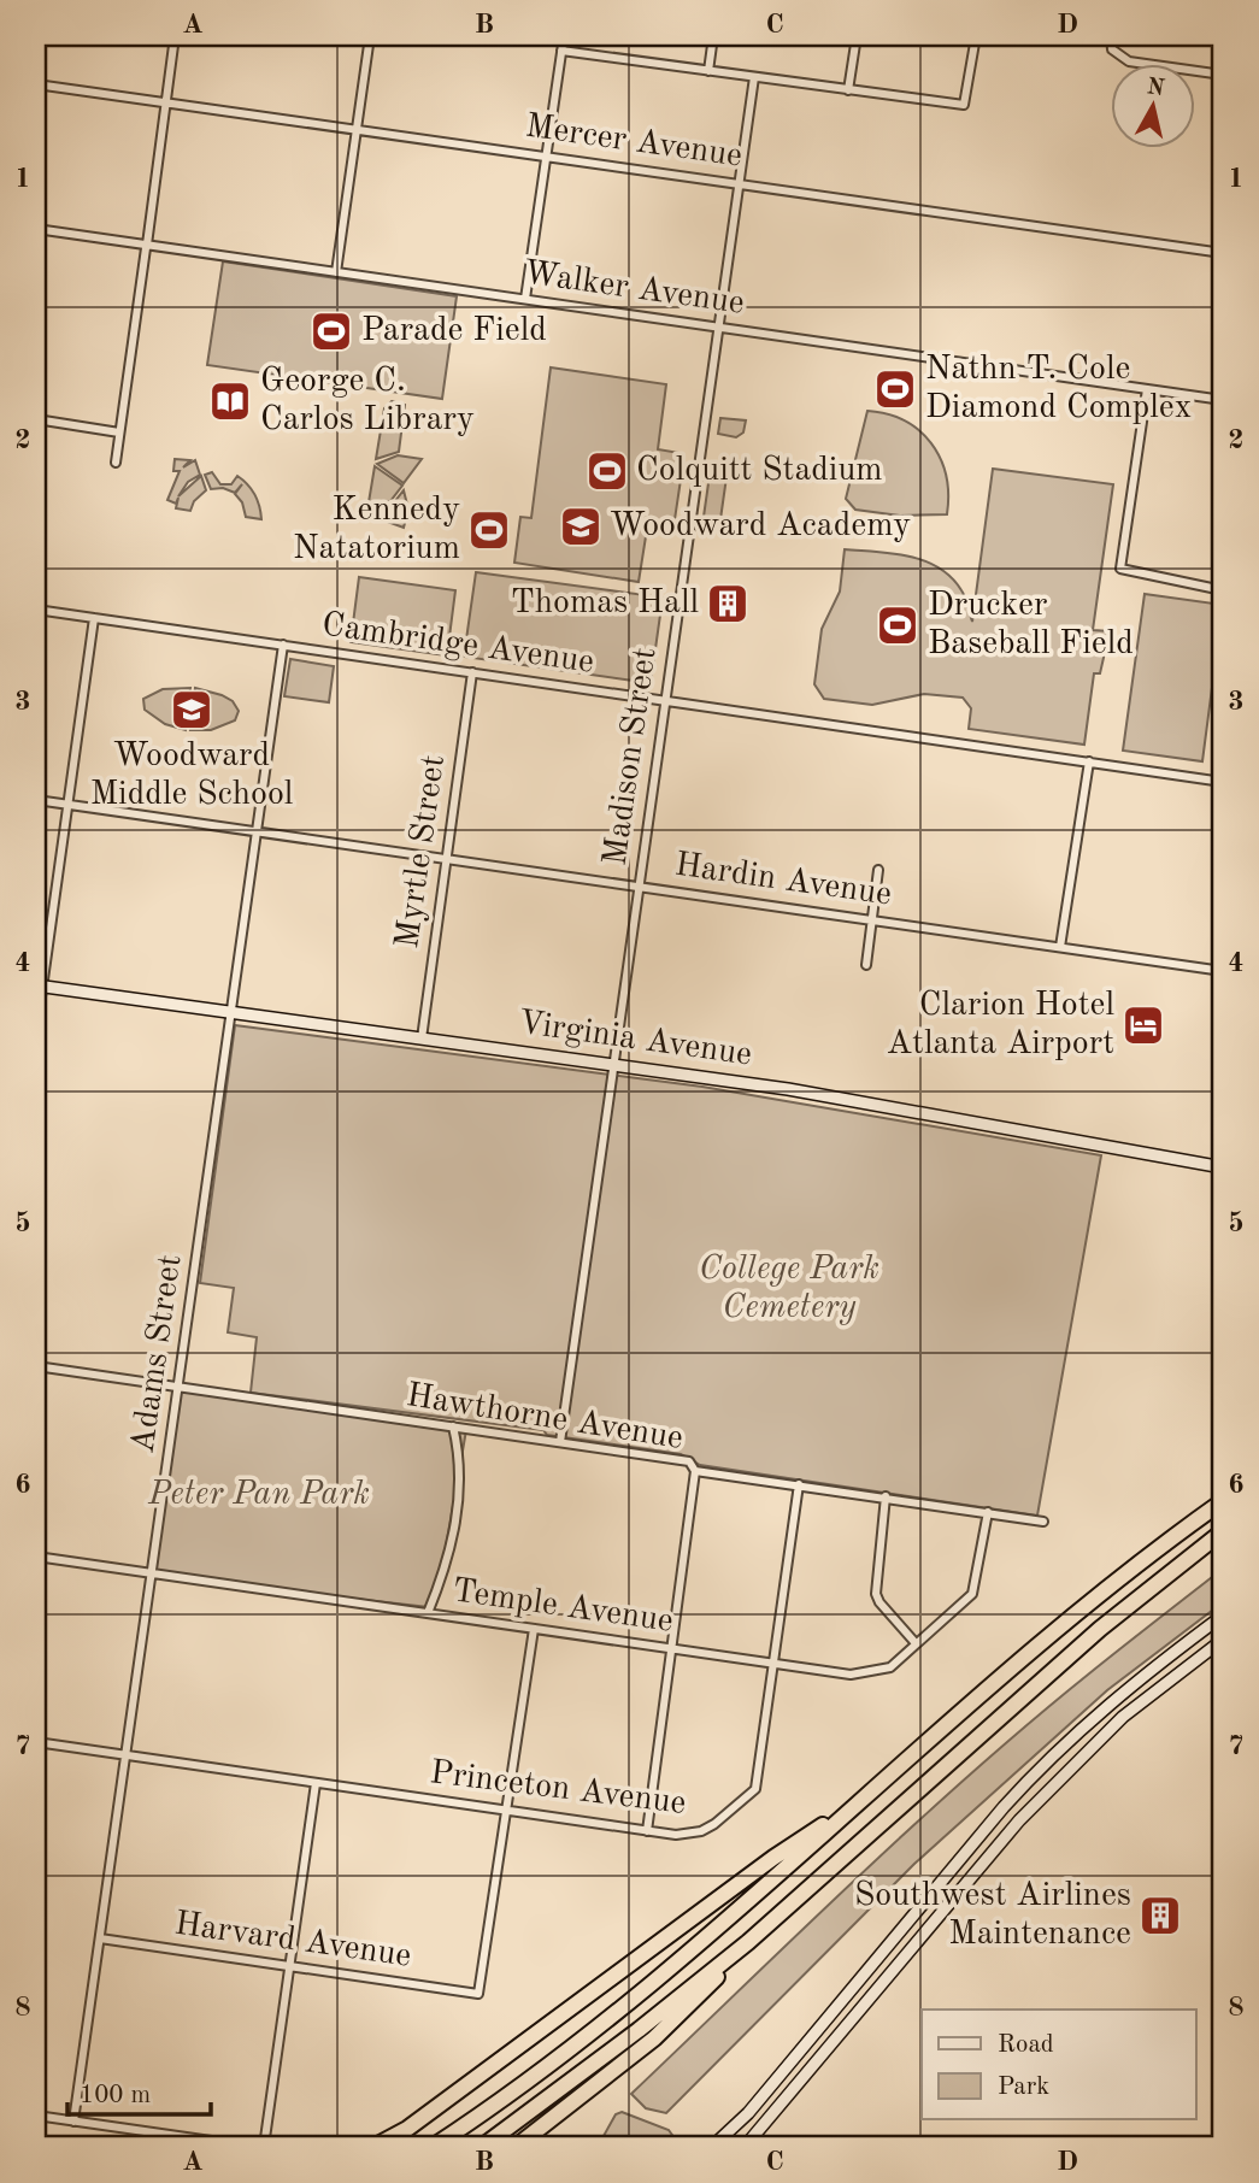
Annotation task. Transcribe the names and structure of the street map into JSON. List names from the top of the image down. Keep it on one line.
{"streets":{"main road":["Virginia Avenue"],"street":["Mercer Avenue","Walker Avenue","Cambridge Avenue","Madison Street","Myrtle Street","Hardin Avenue","Adams Street","Hawthorne Avenue","Temple Avenue","Princeton Avenue","Harvard Avenue"]},"crossings":[["Mercer Avenue","Madison Street"],["Walker Avenue","Madison Street"],["Cambridge Avenue","Madison Street"],["Cambridge Avenue","Myrtle Street"],["Cambridge Avenue","Adams Street"],["Madison Street","Hardin Avenue"],["Madison Street","Virginia Avenue"],["Madison Street","Hawthorne Avenue"],["Myrtle Street","Hardin Avenue"],["Myrtle Street","Virginia Avenue"],["Hardin Avenue","Adams Street"],["Virginia Avenue","Adams Street"],["Adams Street","Hawthorne Avenue"],["Adams Street","Temple Avenue"],["Adams Street","Princeton Avenue"],["Adams Street","Harvard Avenue"],["Hawthorne Avenue","Temple Avenue"],["Hawthorne Avenue","Princeton Avenue"],["Temple Avenue","Princeton Avenue"],["Princeton Avenue","Harvard Avenue"]],"parks":["College Park Cemetery","Peter Pan Park"],"places":{"sports":["Parade Field","Nathn T. Cole Diamond Complex","Colquitt Stadium","Kennedy Natatorium","Drucker Baseball Field"],"library":["George C. Carlos Library"],"school or university":["Woodward Academy","Woodward Middle School"],"building":["Thomas Hall","Southwest Airlines Maintenance"],"hotel":["Clarion Hotel Atlanta Airport"]},"legend":["Road","Park"],"scale_bar":"100 m","north":"top","grid":{"columns":["A","B","C","D"],"rows":["1","2","3","4","5","6","7","8"]}}
